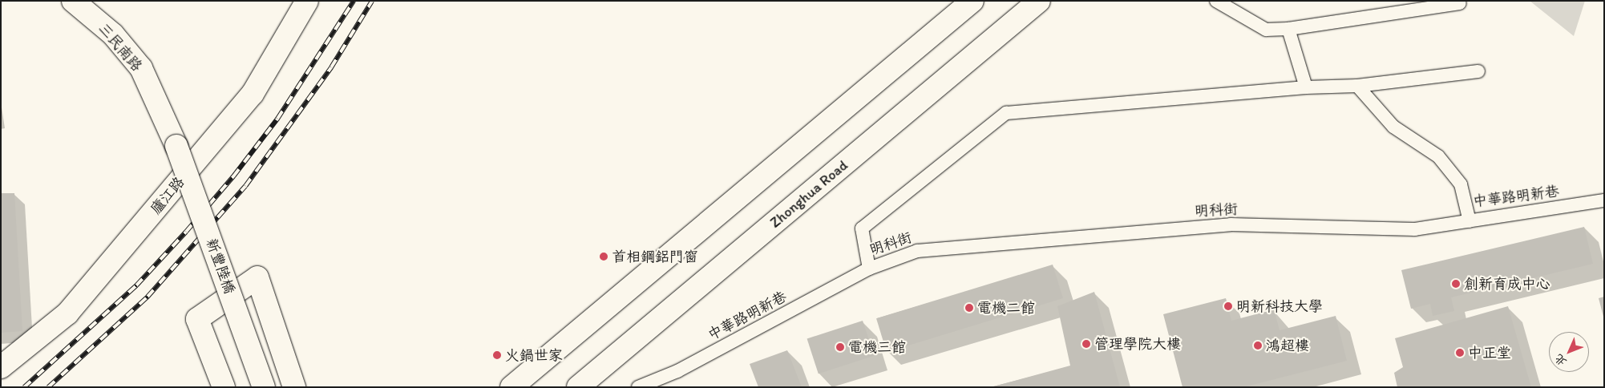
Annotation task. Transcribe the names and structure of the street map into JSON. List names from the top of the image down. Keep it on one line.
{"streets":{"main road":["三民南路","Zhonghua Road","廬江路","新豐陸橋"],"lane":["中華路明新巷","明科街"]},"crossings":[["三民南路","新豐陸橋"],["中華路明新巷","明科街"]],"places":["首相鋼鋁門窗","創新育成中心","明新科技大學","電機二館","管理學院大樓","鴻超樓","電機三館","中正堂","火鍋世家"],"north":"bottom left"}
